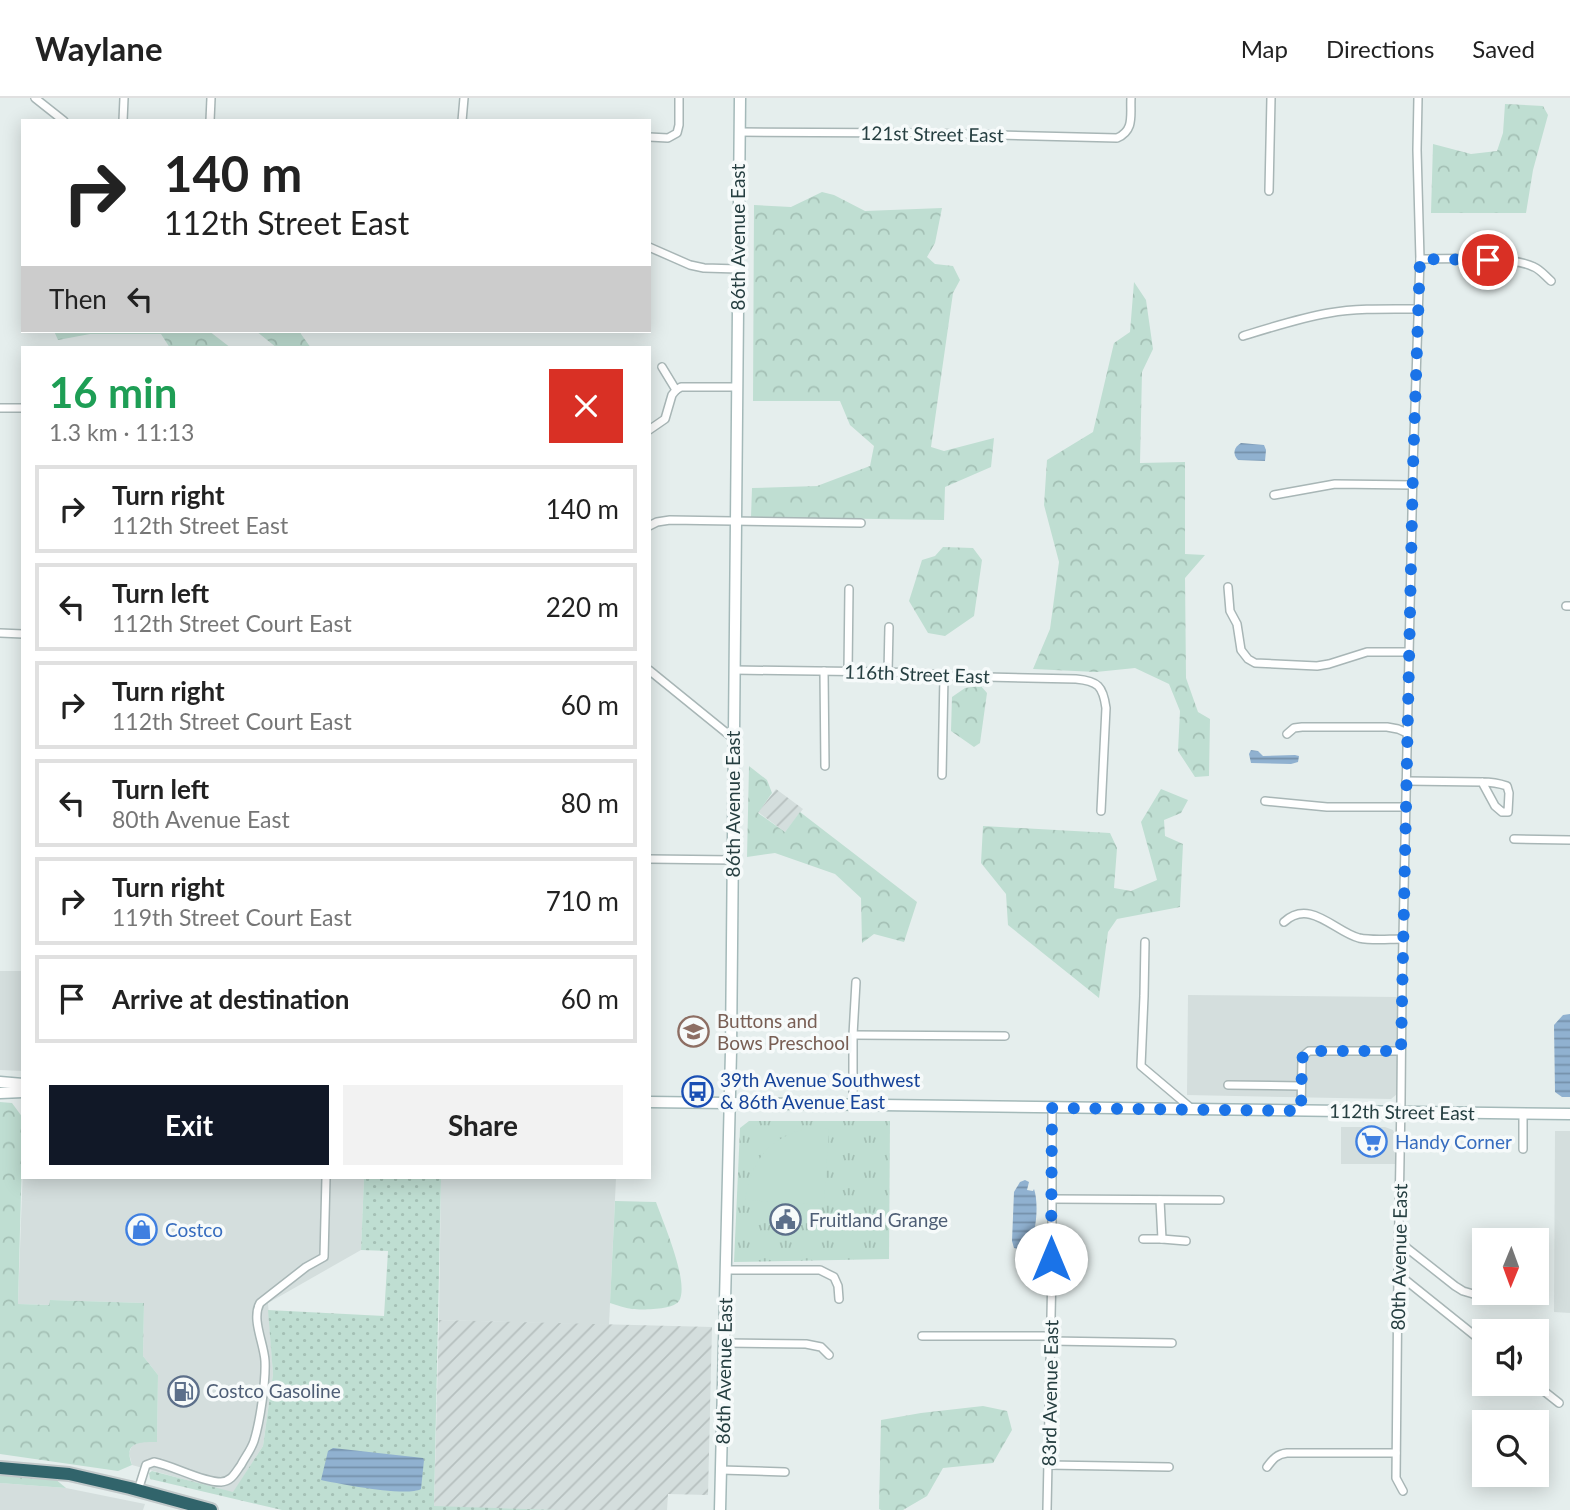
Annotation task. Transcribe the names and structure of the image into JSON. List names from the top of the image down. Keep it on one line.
{"streets":{"street":["121st Street East","86th Avenue East","116th Street East","112th Street East","80th Avenue East","83rd Avenue East"]},"crossings":[["121st Street East","86th Avenue East"],["86th Avenue East","116th Street East"],["86th Avenue East","112th Street East"],["112th Street East","80th Avenue East"],["112th Street East","83rd Avenue East"]],"places":{"school or university":["Buttons and Bows Preschool"],"bus stop":["39th Avenue Southwest & 86th Avenue East"],"supermarket":["Handy Corner"],"public building":["Fruitland Grange"],"shop":["Costco"],"fuel station":["Costco Gasoline"]},"north":"bottom","page":{"header":"Waylane","nav":["Map","Directions","Saved"],"turn":["140 m","112th Street East"],"then":"Then","heading":["16 min","1.3 km · 11:13"],"list":[{"name":"Turn right","note":"112th Street East","value":"140 m"},{"name":"Turn left","note":"112th Street Court East","value":"220 m"},{"name":"Turn right","note":"112th Street Court East","value":"60 m"},{"name":"Turn left","note":"80th Avenue East","value":"80 m"},{"name":"Turn right","note":"119th Street Court East","value":"710 m"},{"name":"Arrive at destination","value":"60 m"}],"buttons":["Exit","Share"]}}
